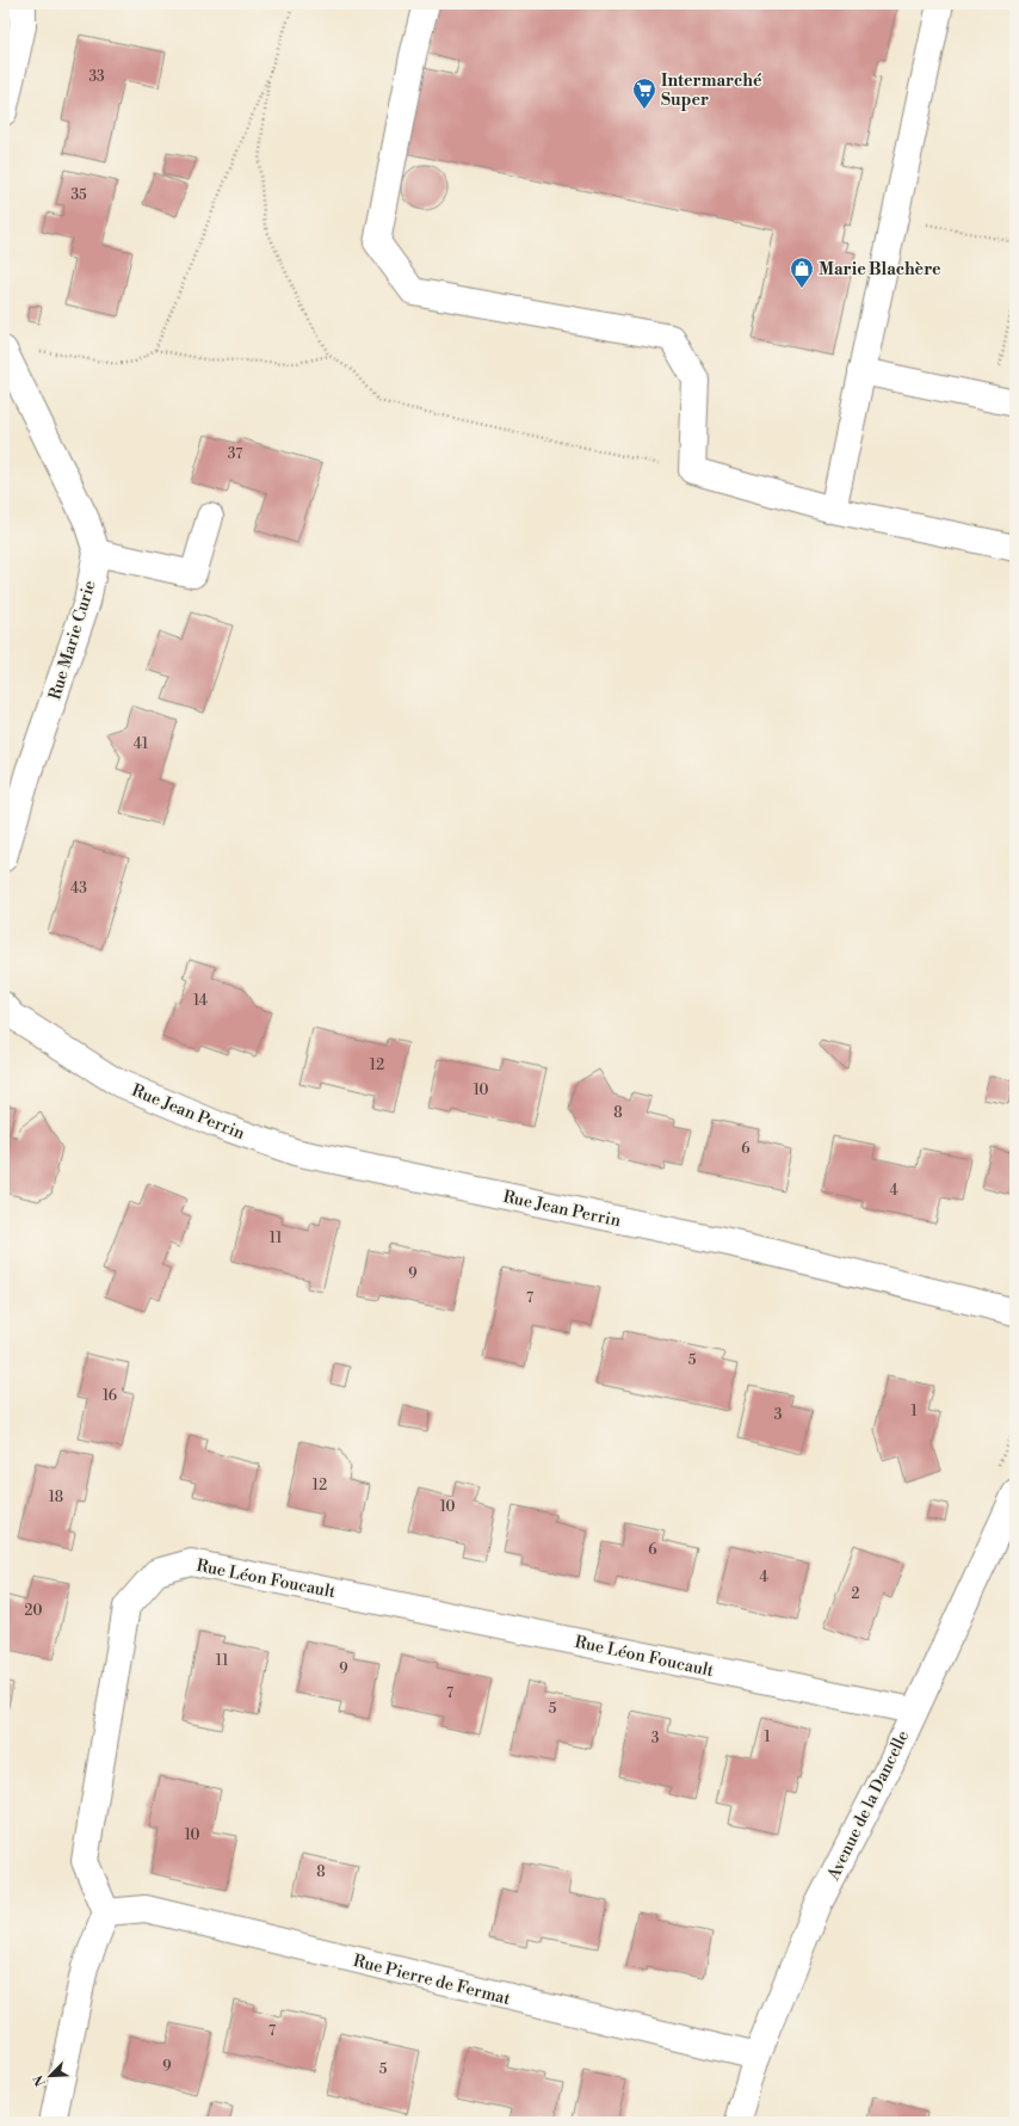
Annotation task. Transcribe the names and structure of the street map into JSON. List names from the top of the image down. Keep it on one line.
{"streets":{"street":["Rue Marie Curie","Rue Jean Perrin","Rue Léon Foucault","Avenue de la Dancelle","Rue Pierre de Fermat"]},"crossings":[["Rue Léon Foucault","Avenue de la Dancelle"],["Rue Léon Foucault","Rue Pierre de Fermat"],["Avenue de la Dancelle","Rue Pierre de Fermat"]],"places":{"supermarket":["Intermarché Super"],"shop":["Marie Blachère"]},"house_numbers":["33","35","37","41","43","14","12","10","8","6","4","11","9","7","5","16","1","3","12","18","10","6","4","2","20","11","9","7","5","1","3","10","8","7","9","5"],"north":"bottom left"}
